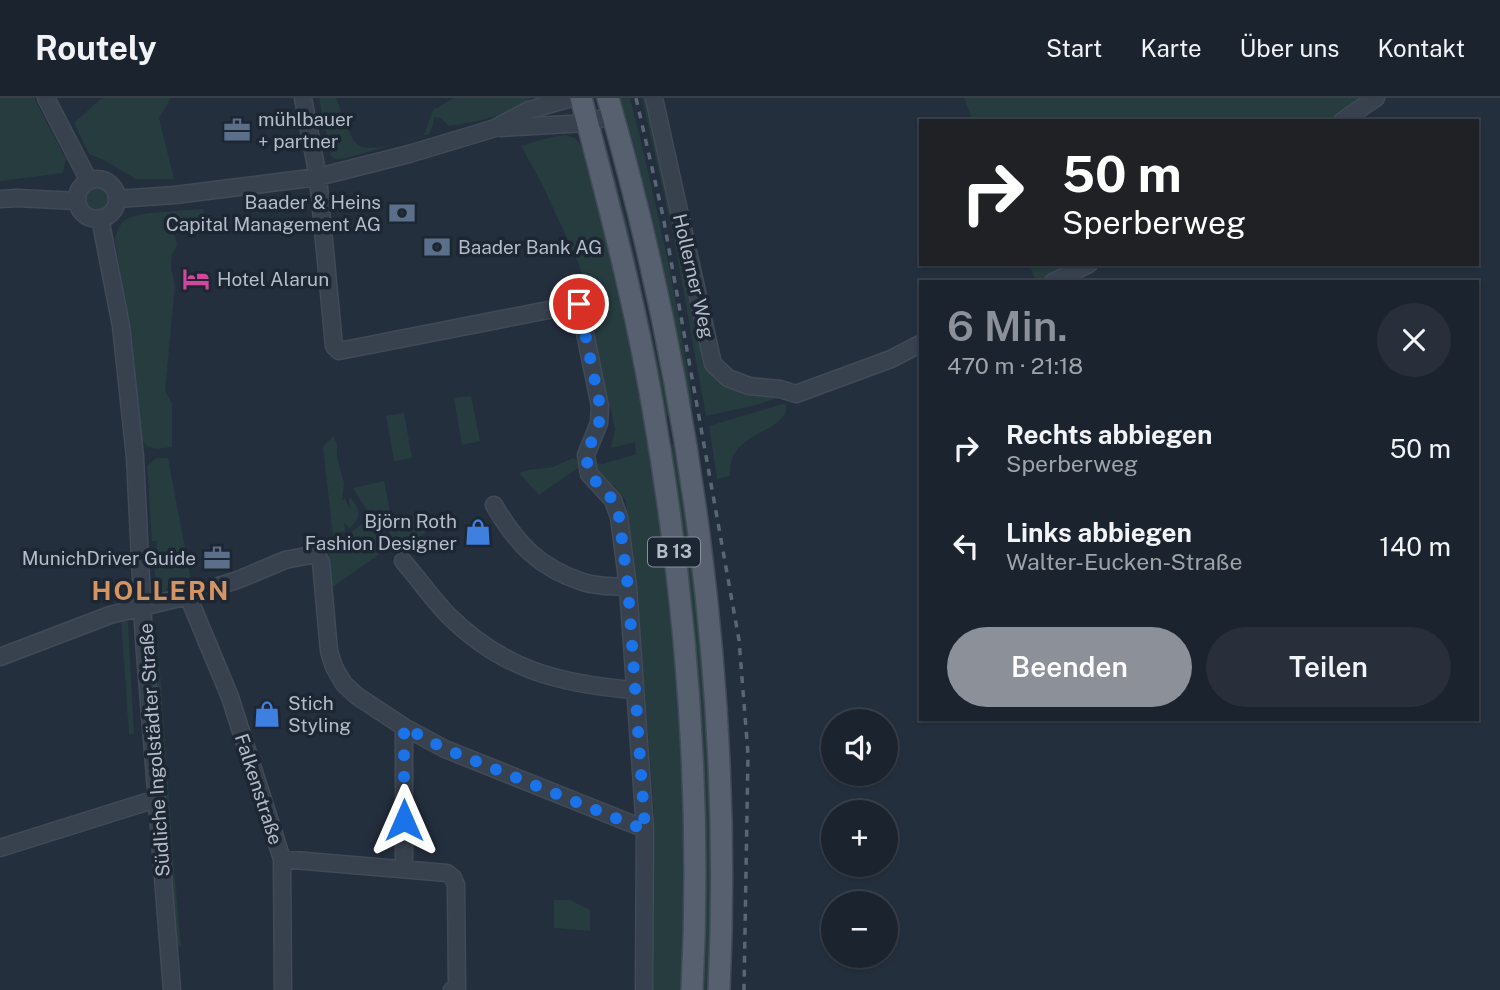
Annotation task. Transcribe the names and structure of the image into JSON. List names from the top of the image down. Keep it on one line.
{"streets":{"main road":["B 13"],"street":["Hollerner Weg","Südliche Ingolstädter Straße","Falkenstraße"]},"districts":["HOLLERN"],"places":{"office":["mühlbauer + partner","MunichDriver Guide"],"bank":["Baader & Heins Capital Management AG","Baader Bank AG"],"hotel":["Hotel Alarun"],"shop":["Björn Roth Fashion Designer","Stich Styling"]},"page":{"header":"Routely","nav":["Start","Karte","Über uns","Kontakt"],"turn":["50 m","Sperberweg"],"heading":["6 Min.","470 m · 21:18"],"list":[{"name":"Rechts abbiegen","note":"Sperberweg","value":"50 m"},{"name":"Links abbiegen","note":"Walter-Eucken-Straße","value":"140 m"}],"buttons":["Beenden","Teilen"],"map_buttons":["+","−"]}}
